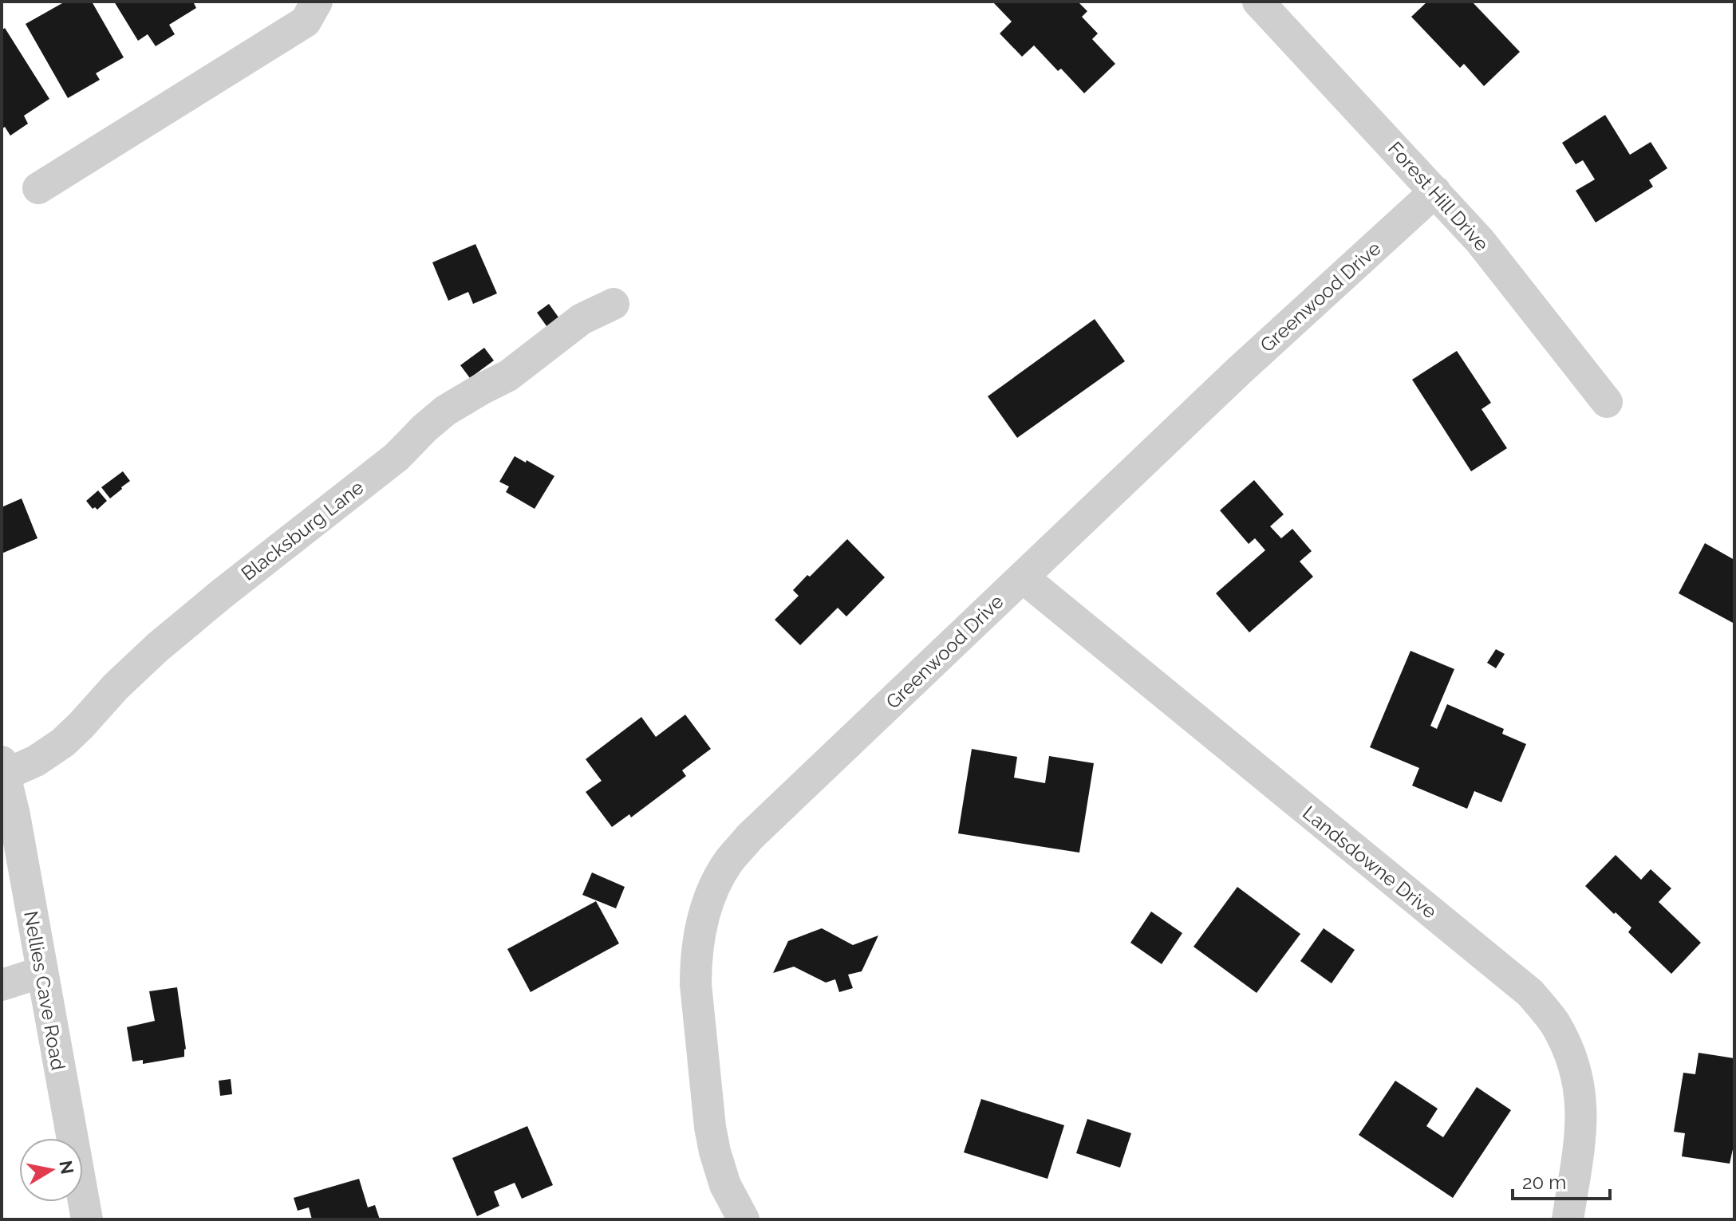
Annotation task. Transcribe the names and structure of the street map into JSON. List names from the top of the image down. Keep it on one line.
{"streets":{"street":["Forest Hill Drive","Greenwood Drive","Blacksburg Lane","Landsdowne Drive","Nellies Cave Road"]},"crossings":[["Forest Hill Drive","Greenwood Drive"],["Greenwood Drive","Landsdowne Drive"],["Blacksburg Lane","Nellies Cave Road"]],"scale_bar":"20 m","north":"right"}
